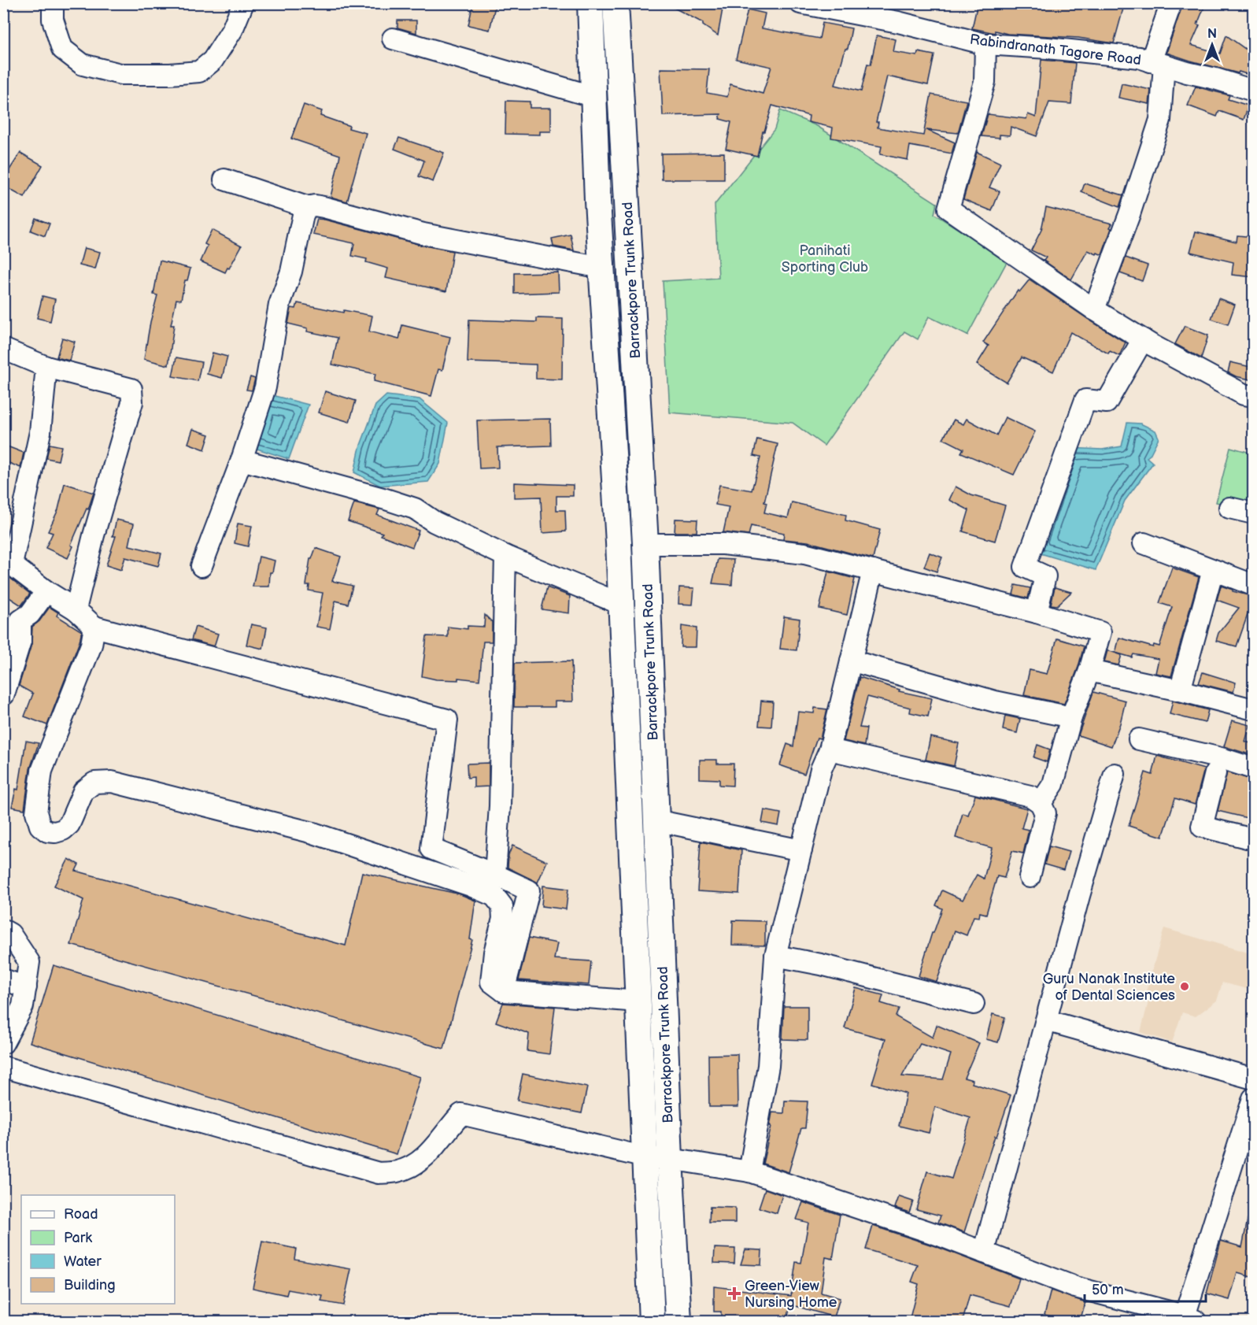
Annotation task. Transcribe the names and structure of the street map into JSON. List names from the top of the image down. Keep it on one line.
{"streets":{"main road":["Barrackpore Trunk Road"],"street":["Rabindranath Tagore Road"]},"parks":["Panihati Sporting Club"],"places":{"other":["Guru Nanak Institute of Dental Sciences"],"health":["Green-View Nursing Home"]},"legend":["Road","Park","Water","Building"],"scale_bar":"50 m","north":"top"}
